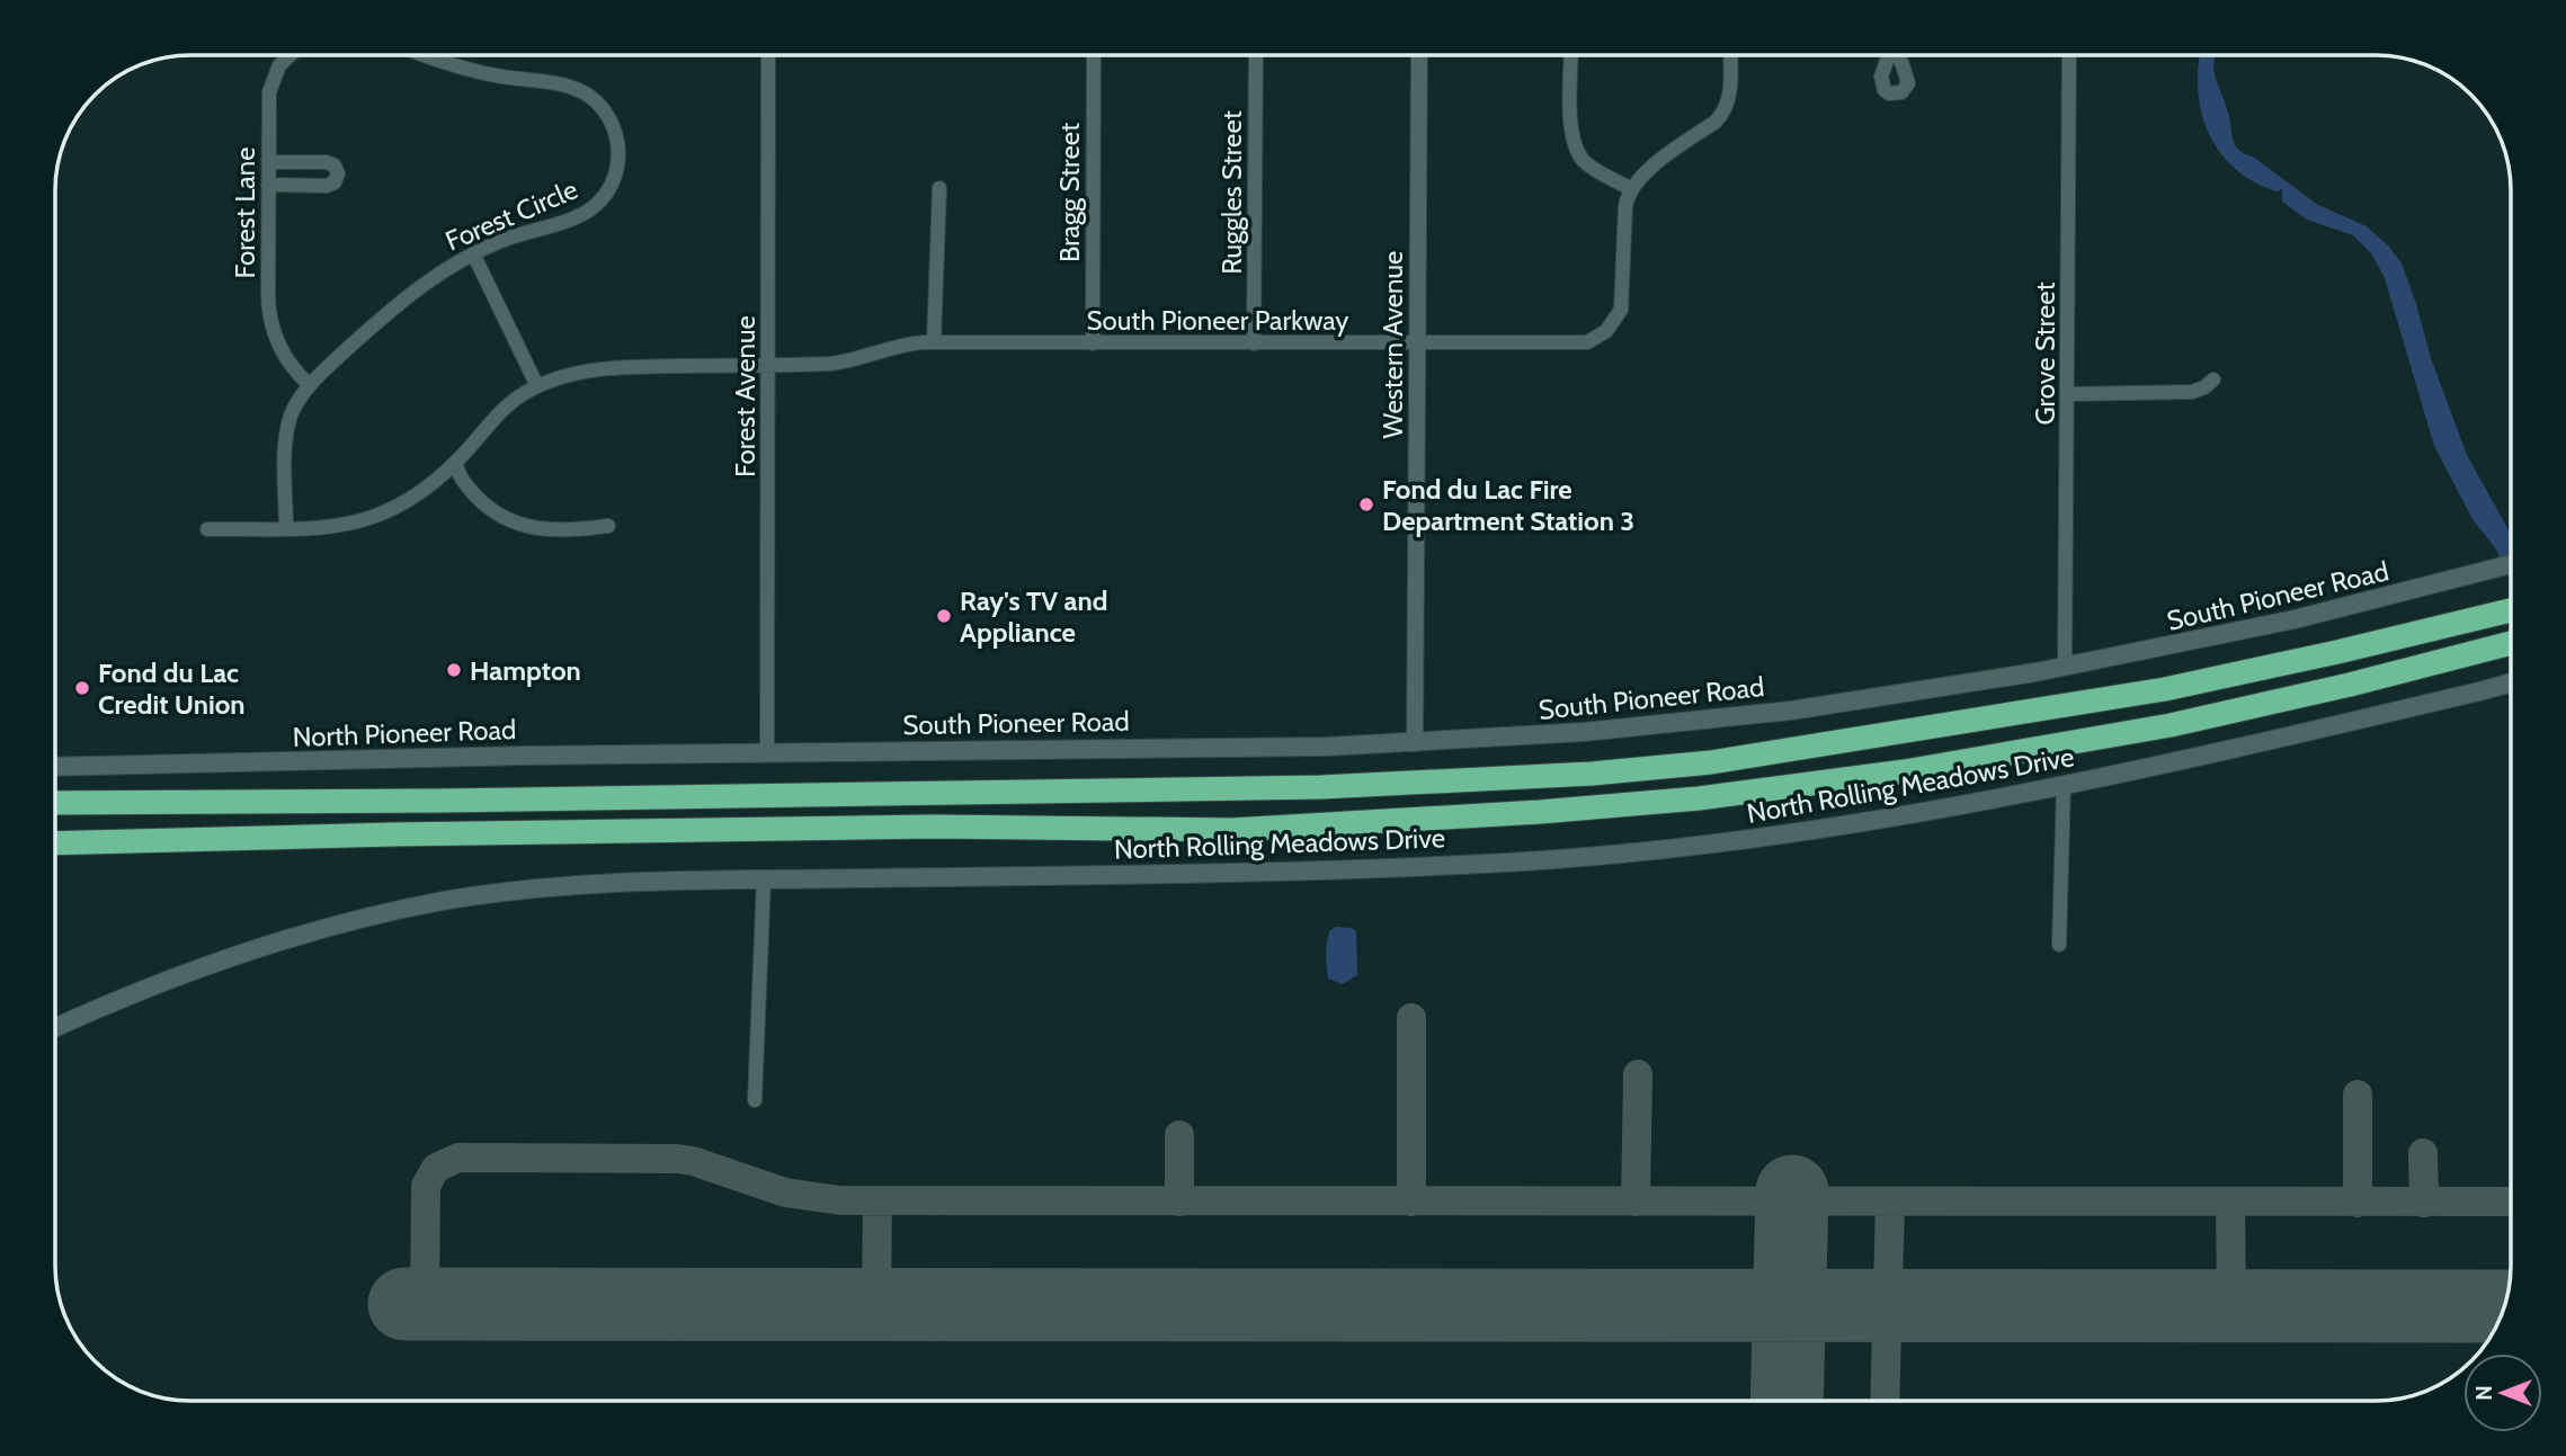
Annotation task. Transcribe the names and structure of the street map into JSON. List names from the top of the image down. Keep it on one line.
{"streets":{"main road":["South Pioneer Road","North Pioneer Road","North Rolling Meadows Drive"],"street":["Bragg Street","Ruggles Street","Forest Lane","Forest Circle","South Pioneer Parkway","Western Avenue","Grove Street","Forest Avenue"]},"crossings":[["Bragg Street","South Pioneer Parkway"],["Ruggles Street","South Pioneer Parkway"],["Forest Lane","Forest Circle"],["Forest Circle","South Pioneer Parkway"],["South Pioneer Parkway","Western Avenue"],["South Pioneer Parkway","Forest Avenue"],["Western Avenue","South Pioneer Road"],["Grove Street","South Pioneer Road"],["Forest Avenue","South Pioneer Road"],["Forest Avenue","North Pioneer Road"],["South Pioneer Road","North Pioneer Road"]],"places":["Fond du Lac Fire Department Station 3","Ray's TV and Appliance","Hampton","Fond du Lac Credit Union"],"north":"left"}
